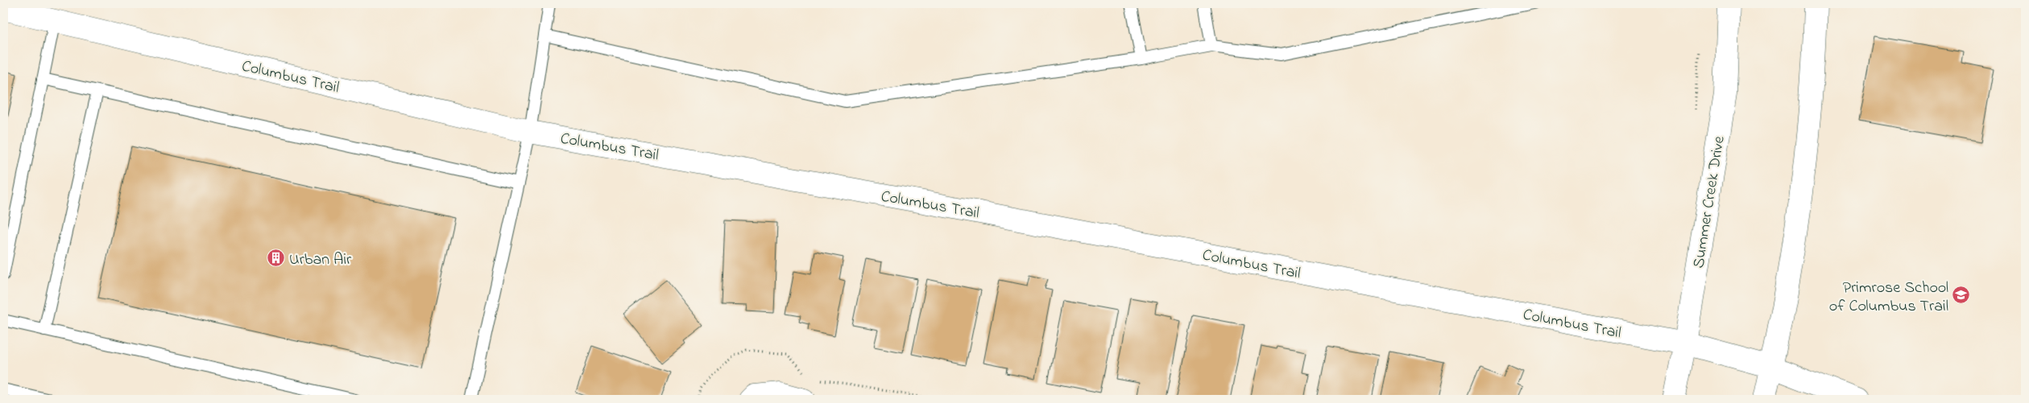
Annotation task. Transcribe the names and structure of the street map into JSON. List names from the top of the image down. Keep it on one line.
{"streets":{"street":["Columbus Trail","Summer Creek Drive"]},"crossings":[["Columbus Trail","Summer Creek Drive"]],"places":{"building":["Urban Air"],"school or university":["Primrose School of Columbus Trail"]}}
